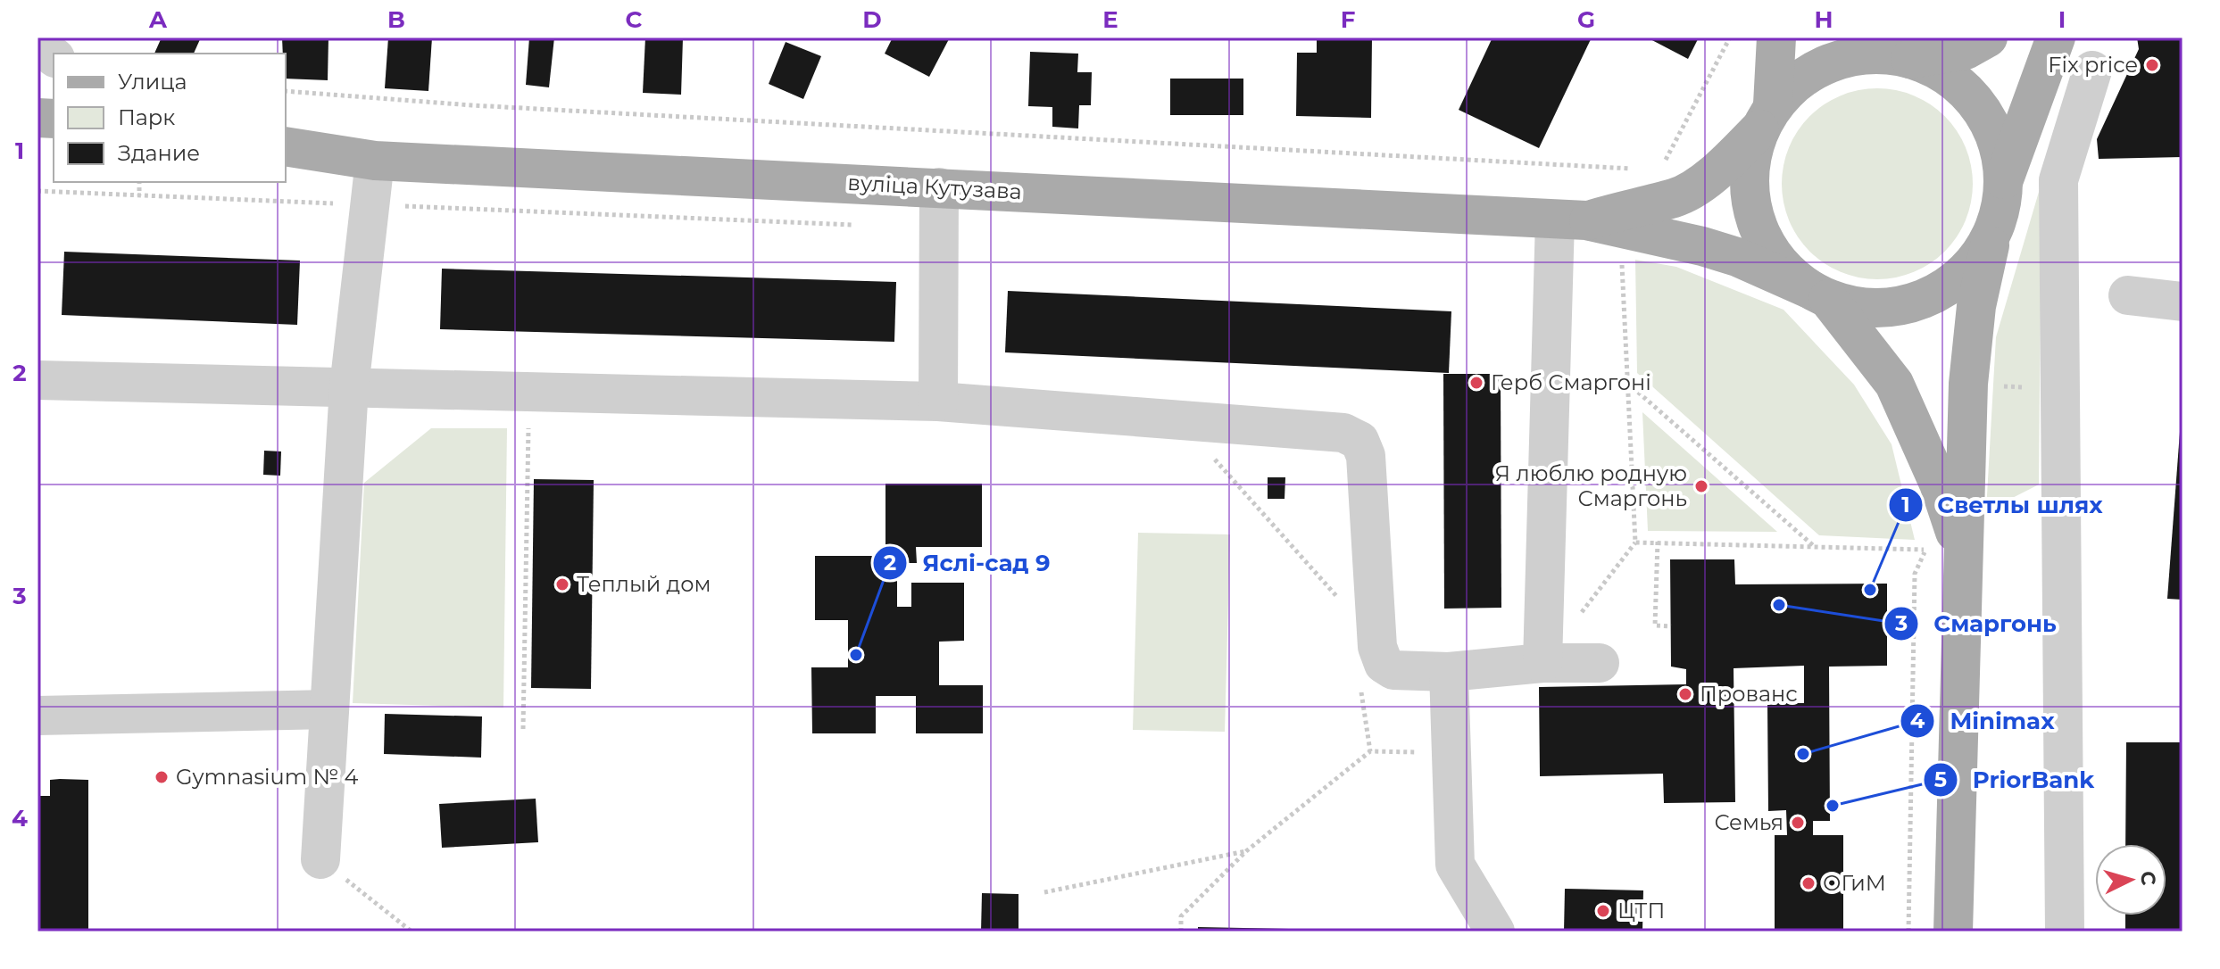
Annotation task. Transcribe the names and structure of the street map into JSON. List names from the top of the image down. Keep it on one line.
{"streets":{"main road":["вуліца Кутузава"]},"places":["Fix price","Герб Смаргоні","Я люблю родную Смаргонь","Теплый дом","Светлы шлях","Смаргонь","Яслі-сад 9","Прованс","Minimax","Gymnasium № 4","PriorBank","Семья","ОГиМ","ЦТП"],"legend":["Улица","Парк","Здание"],"north":"right","grid":{"columns":["A","B","C","D","E","F","G","H","I"],"rows":["1","2","3","4"]}}
